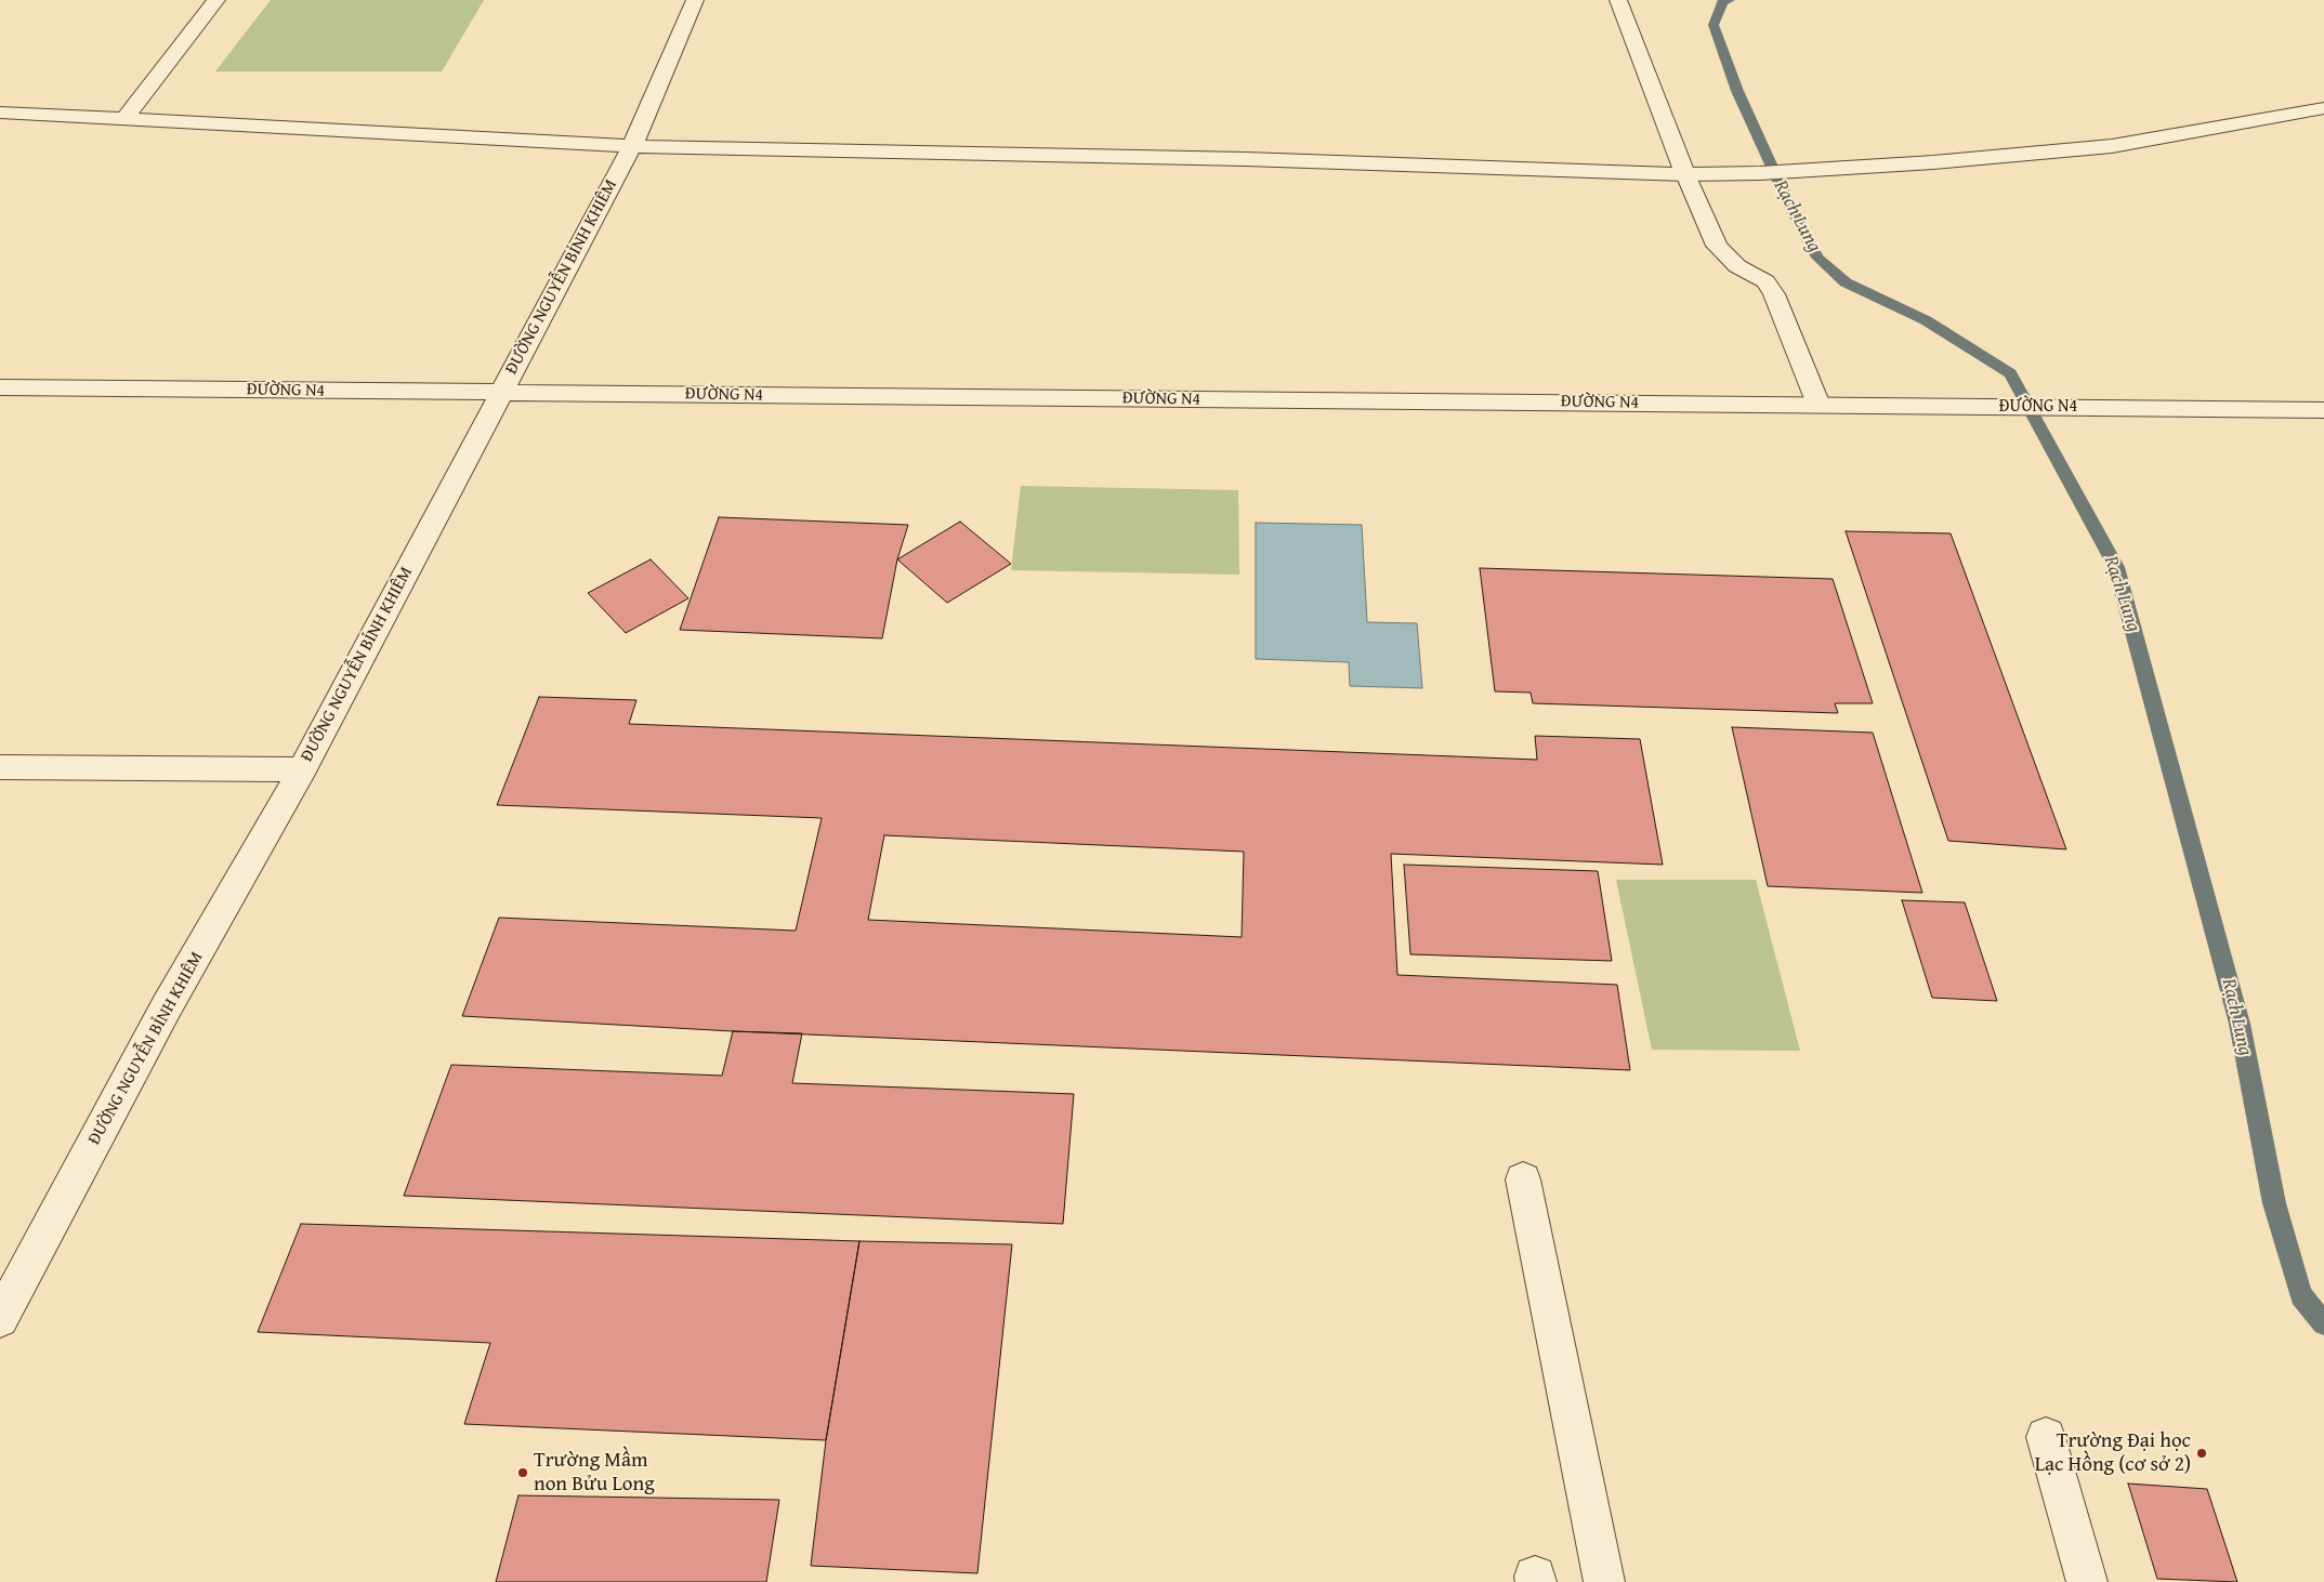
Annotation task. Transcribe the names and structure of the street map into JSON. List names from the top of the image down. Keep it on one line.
{"streets":{"street":["ĐƯỜNG NGUYỄN BỈNH KHIÊM","ĐƯỜNG N4"]},"crossings":[["ĐƯỜNG NGUYỄN BỈNH KHIÊM","ĐƯỜNG N4"]],"water":["Rạch Lung"],"places":["Trường Đại học Lạc Hồng (cơ sở 2)","Trường Mầm non Bửu Long"]}
